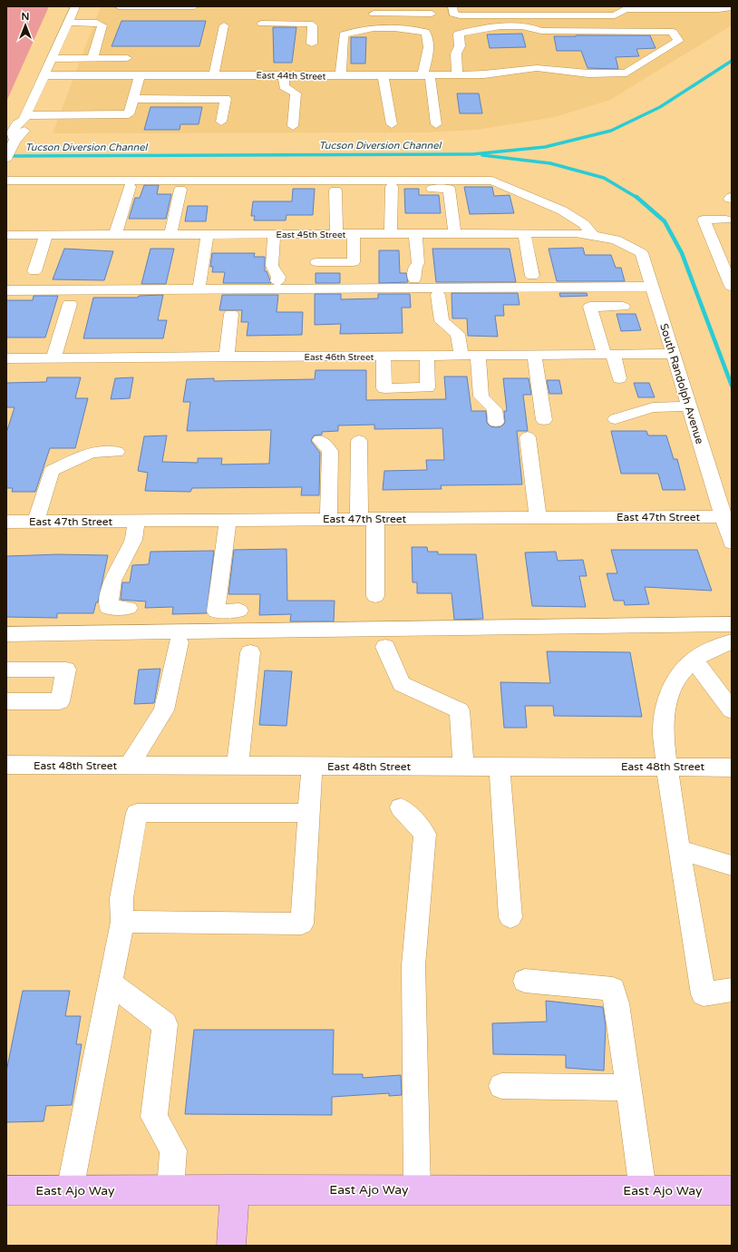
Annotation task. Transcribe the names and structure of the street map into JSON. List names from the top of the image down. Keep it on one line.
{"streets":{"main road":["East Ajo Way"],"street":["East 44th Street","East 45th Street","East 46th Street","South Randolph Avenue","East 47th Street","East 48th Street"]},"crossings":[["East 45th Street","South Randolph Avenue"],["East 46th Street","South Randolph Avenue"],["South Randolph Avenue","East 47th Street"]],"water":["Tucson Diversion Channel"],"north":"top"}
